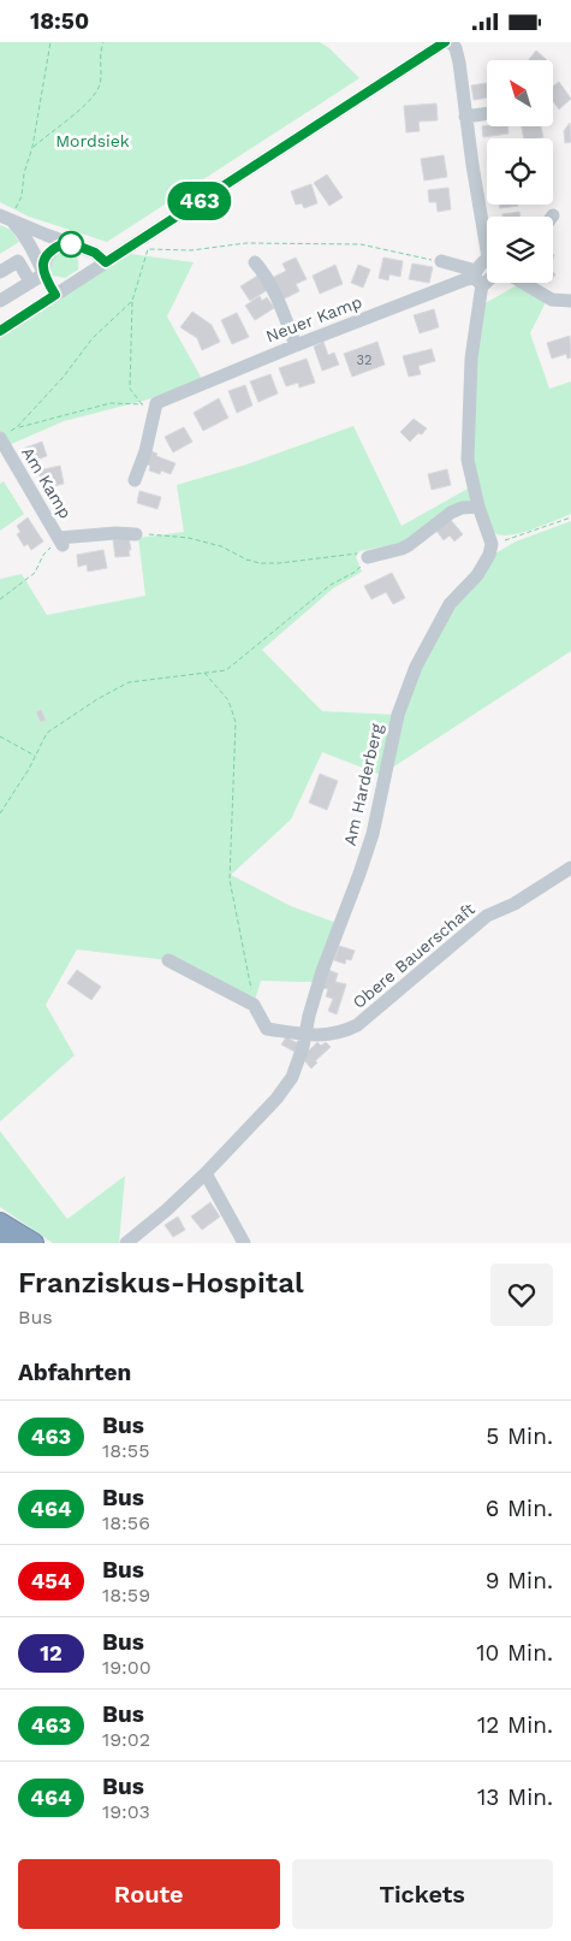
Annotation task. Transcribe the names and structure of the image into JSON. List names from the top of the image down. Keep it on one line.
{"streets":{"street":["Neuer Kamp","Am Kamp","Am Harderberg","Obere Bauerschaft"]},"crossings":[["Am Harderberg","Obere Bauerschaft"]],"parks":["Mordsiek"],"lines":["bus line 463"],"house_numbers":["32"],"north":"top left","page":{"status":"18:50","on_map":"463","heading":[["Franziskus-Hospital","Bus"],"Abfahrten"],"list":[{"mark":"463","name":"Bus","note":"18:55","value":"5 Min."},{"mark":"464","name":"Bus","note":"18:56","value":"6 Min."},{"mark":"454","name":"Bus","note":"18:59","value":"9 Min."},{"mark":"12","name":"Bus","note":"19:00","value":"10 Min."},{"mark":"463","name":"Bus","note":"19:02","value":"12 Min."},{"mark":"464","name":"Bus","note":"19:03","value":"13 Min."}],"buttons":["Route","Tickets"]}}
